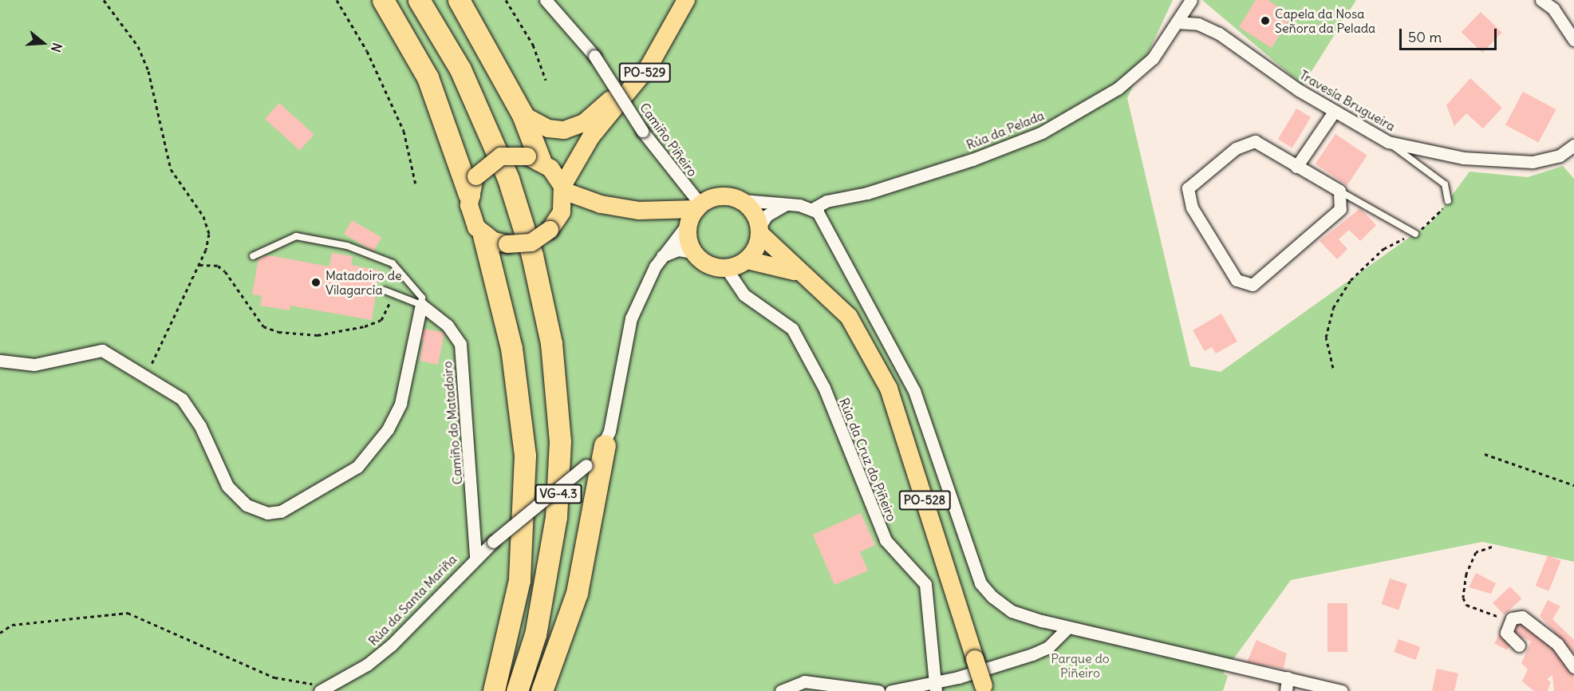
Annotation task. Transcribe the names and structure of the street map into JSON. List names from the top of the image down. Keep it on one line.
{"streets":{"highway":["VG-4.3"],"main road":["PO-529","PO-528"],"street":["Travesía Brugueira","Rúa da Pelada","Camiño Piñeiro","Camiño do Matadoiro","Rúa da Cruz do Piñeiro","Rúa da Santa Mariña"]},"crossings":[["Travesía Brugueira","Rúa da Pelada"],["Camiño Piñeiro","Rúa da Cruz do Piñeiro"],["Camiño Piñeiro","PO-528"],["Camiño do Matadoiro","Rúa da Santa Mariña"],["Rúa da Cruz do Piñeiro","PO-528"]],"parks":["Parque do Piñeiro"],"places":["Capela da Nosa Señora da Pelada","Matadoiro de Vilagarcía"],"scale_bar":"50 m","north":"right"}
